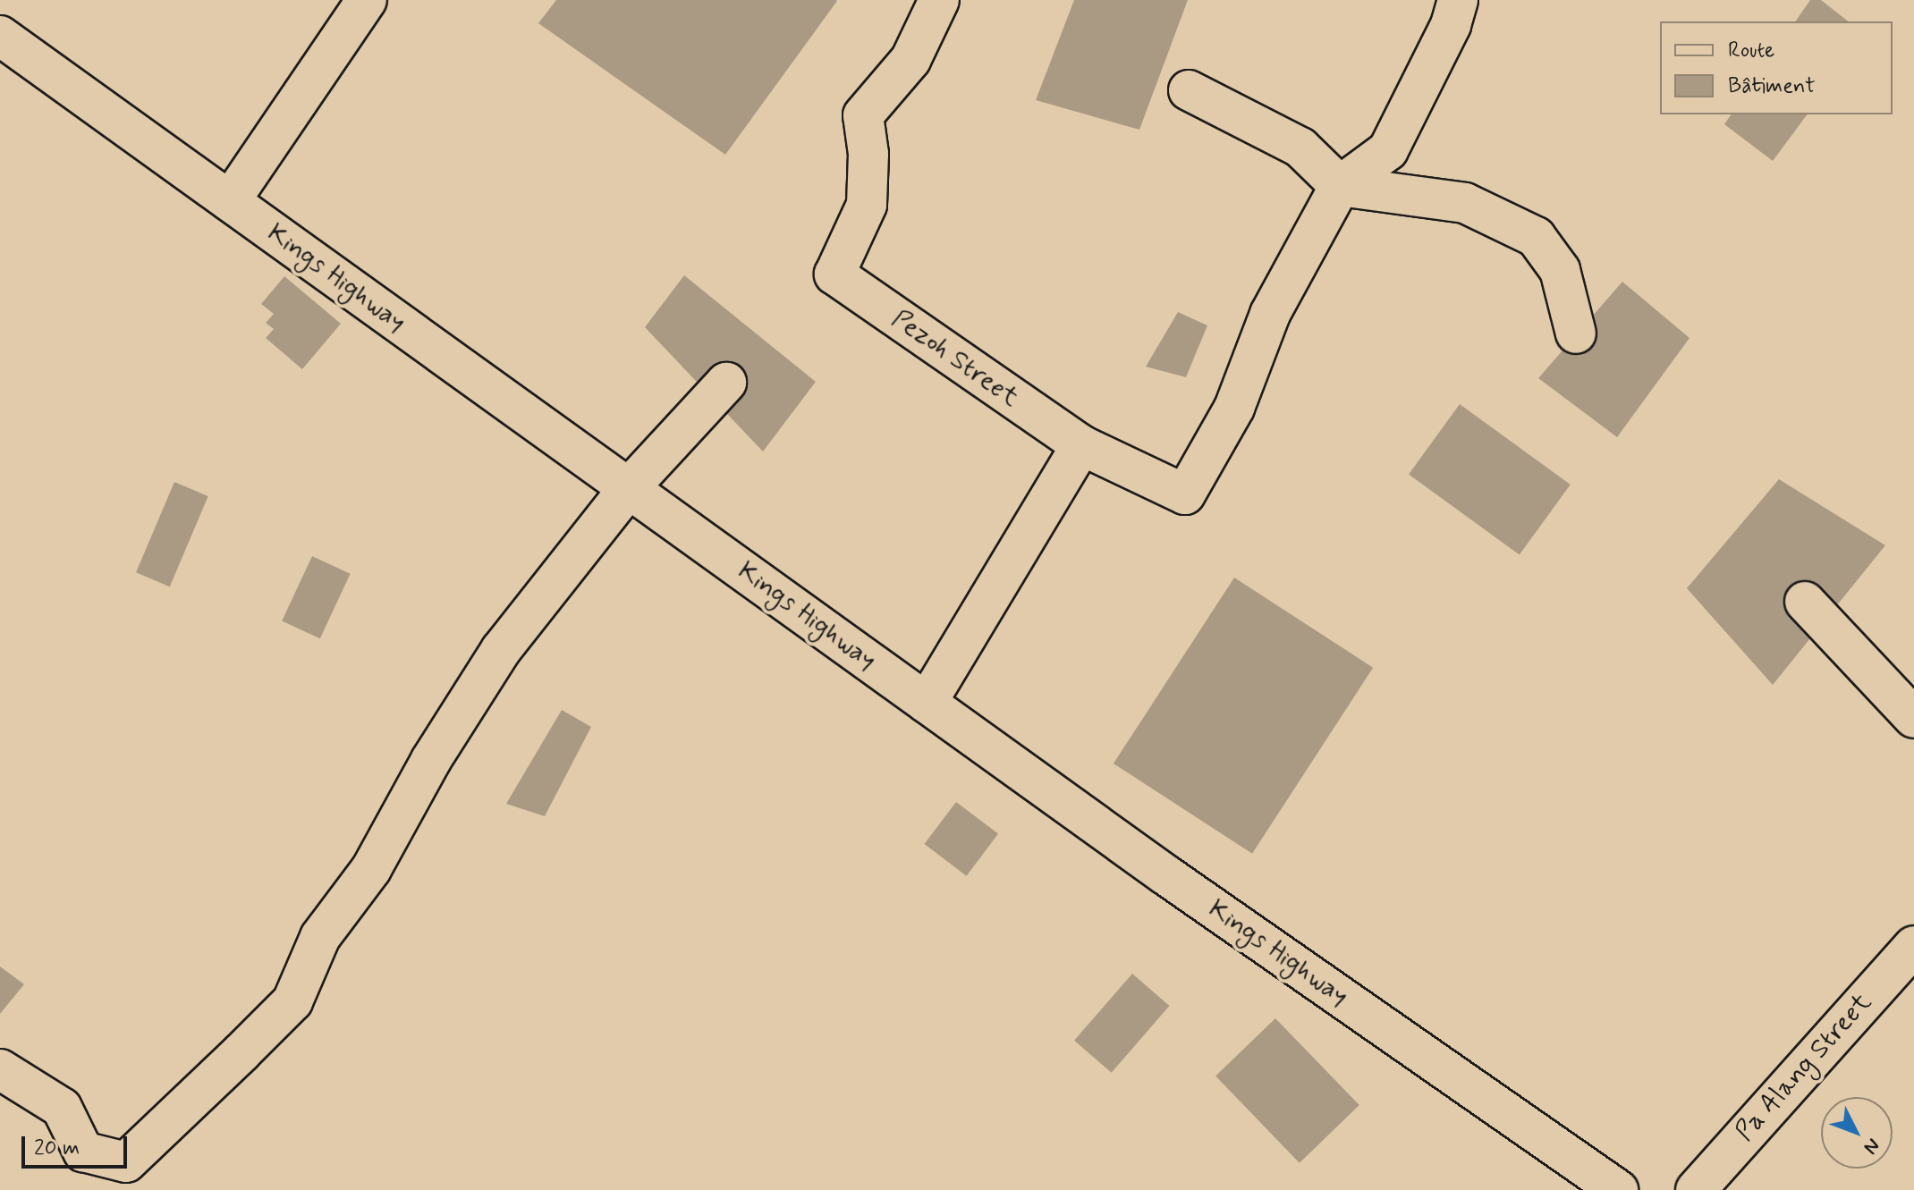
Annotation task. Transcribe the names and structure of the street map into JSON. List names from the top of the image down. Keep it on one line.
{"streets":{"street":["Kings Highway","Pezoh Street","Pa Alang Street"]},"legend":["Route","Bâtiment"],"scale_bar":"20 m","north":"bottom right"}
